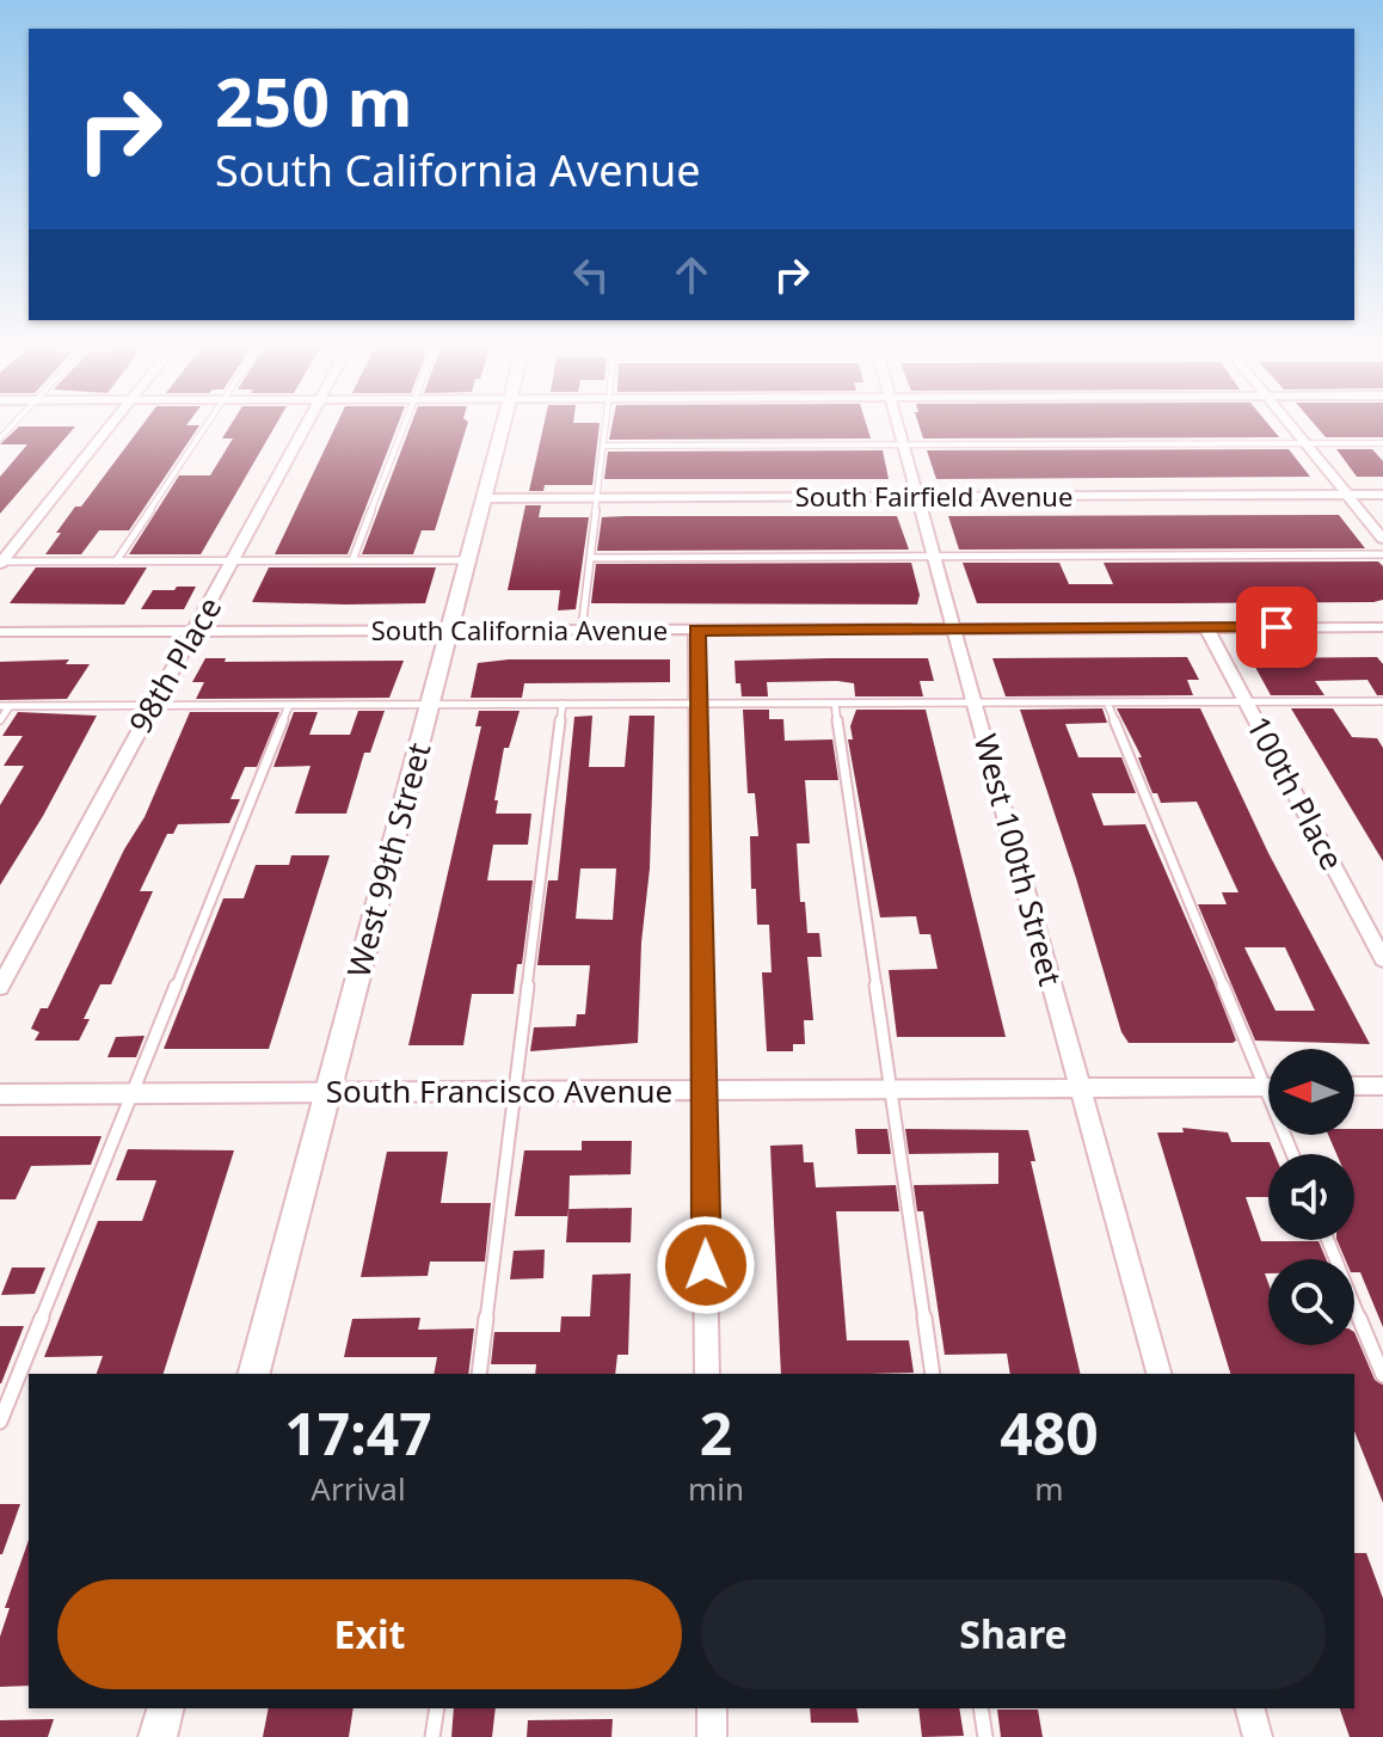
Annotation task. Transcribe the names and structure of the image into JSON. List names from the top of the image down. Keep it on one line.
{"streets":{"street":["South Fairfield Avenue","South California Avenue","98th Place","100th Place","West 99th Street","West 100th Street","South Francisco Avenue"]},"crossings":[["South Fairfield Avenue","West 99th Street"],["South Fairfield Avenue","West 100th Street"],["South California Avenue","98th Place"],["South California Avenue","100th Place"],["South California Avenue","West 99th Street"],["South California Avenue","West 100th Street"],["West 99th Street","South Francisco Avenue"],["West 100th Street","South Francisco Avenue"]],"north":"left","page":{"turn":["250 m","South California Avenue"],"eta":["17:47","Arrival","2","min","480","m"],"buttons":["Exit","Share"]}}
